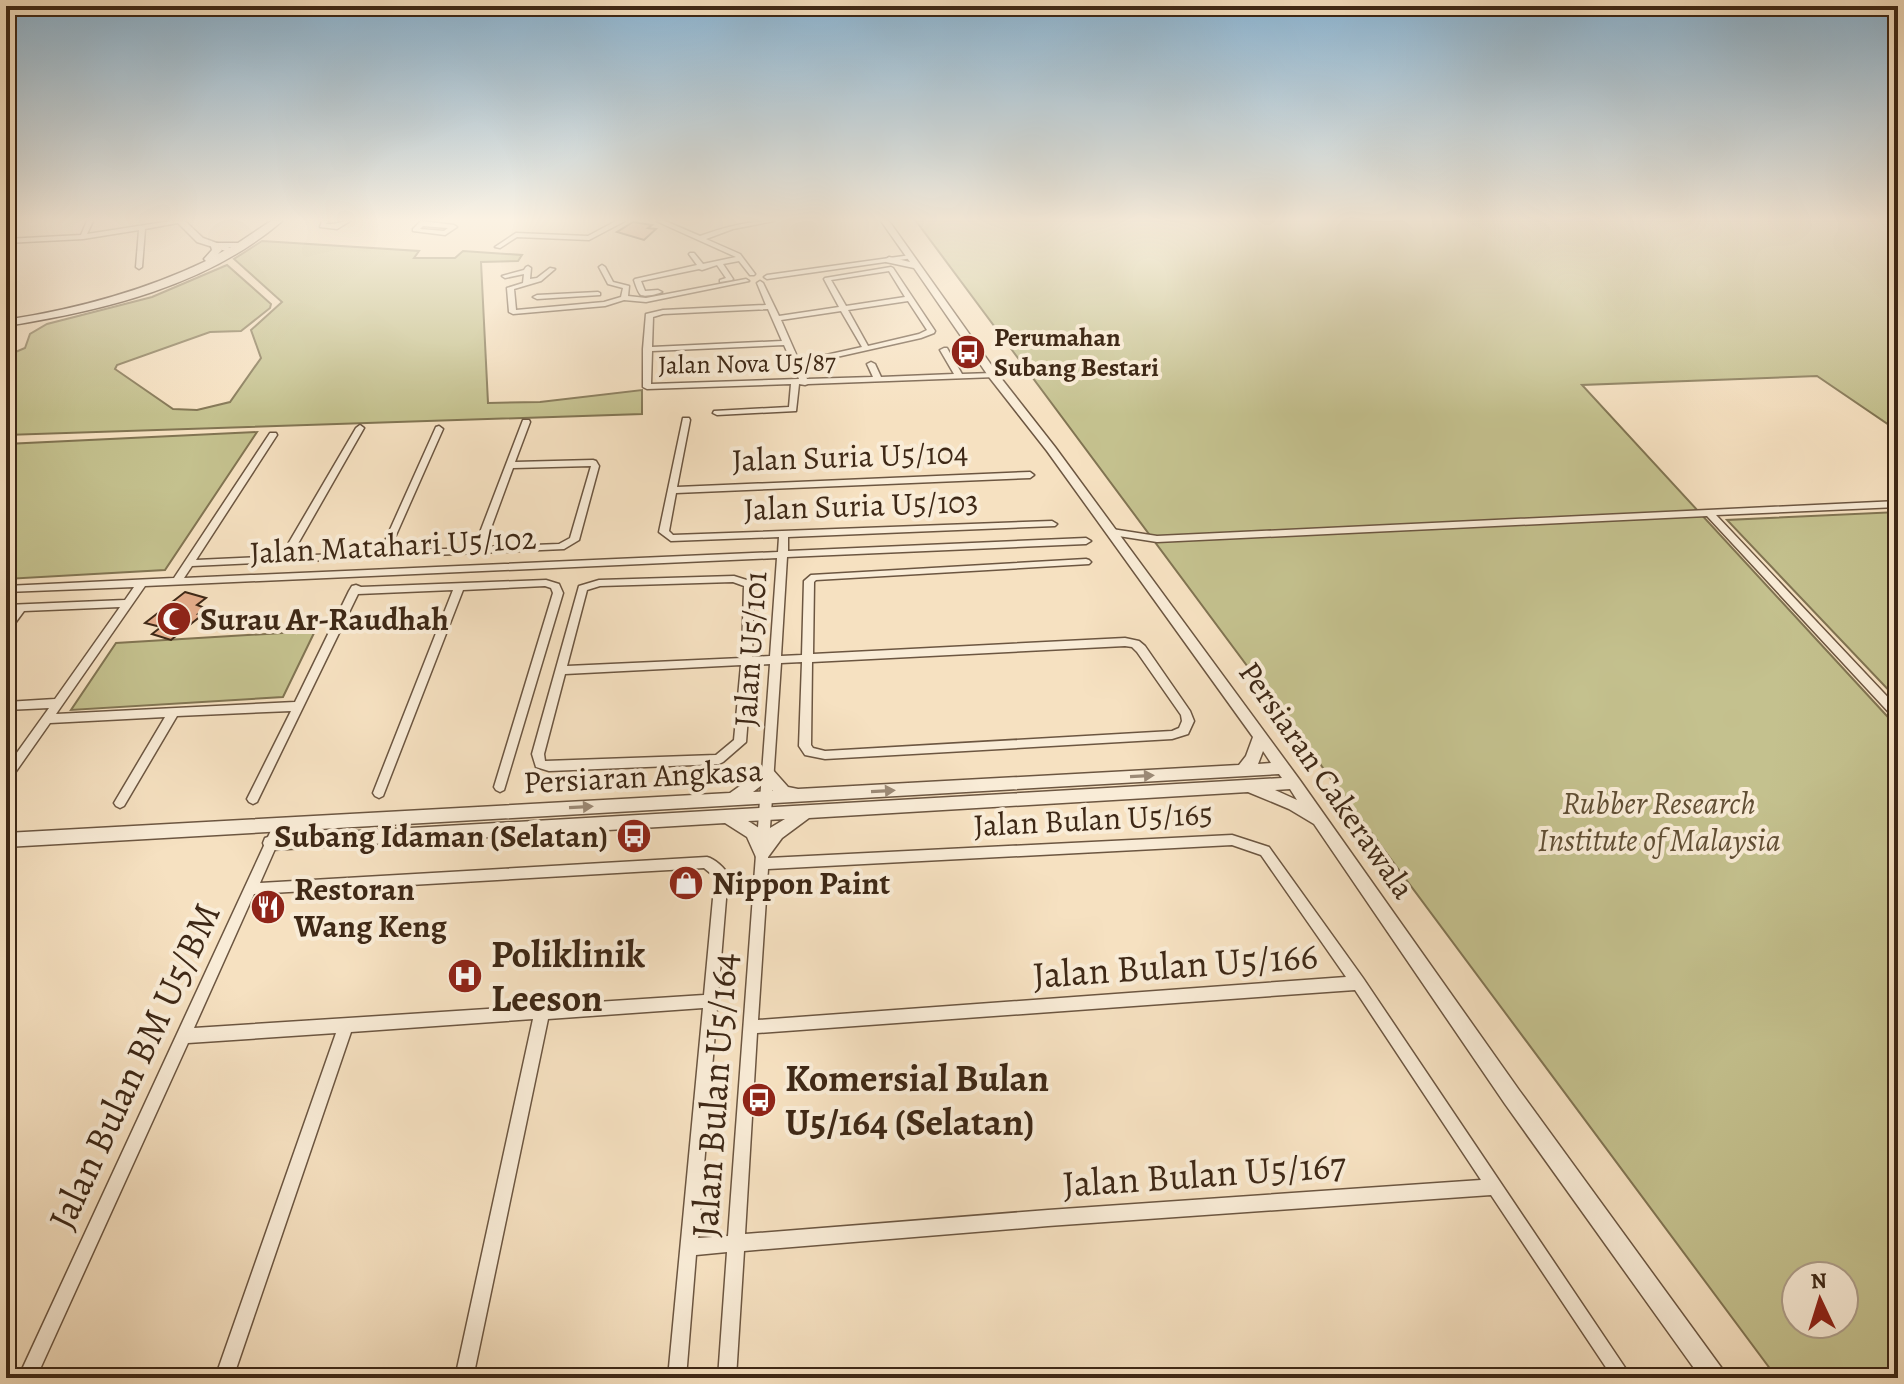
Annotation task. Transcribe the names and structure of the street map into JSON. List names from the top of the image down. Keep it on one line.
{"streets":{"street":["Jalan Nova U5/87","Jalan Suria U5/104","Jalan Suria U5/103","Jalan Matahari U5/102","Jalan U5/101","Persiaran Angkasa","Persiaran Cakerawala","Jalan Bulan U5/165","Jalan Bulan U5/166","Jalan Bulan BM U5/BM","Jalan Bulan U5/164","Jalan Bulan U5/167"]},"crossings":[["Jalan Nova U5/87","Persiaran Cakerawala"],["Jalan Suria U5/104","Jalan Suria U5/103"],["Jalan Suria U5/103","Jalan U5/101"],["Jalan Matahari U5/102","Jalan U5/101"],["Jalan U5/101","Persiaran Angkasa"],["Jalan U5/101","Jalan Bulan U5/164"],["Persiaran Angkasa","Persiaran Cakerawala"],["Persiaran Angkasa","Jalan Bulan BM U5/BM"],["Persiaran Angkasa","Jalan Bulan U5/164"],["Jalan Bulan U5/165","Jalan Bulan U5/166"],["Jalan Bulan U5/165","Jalan Bulan U5/164"],["Jalan Bulan U5/166","Jalan Bulan U5/164"],["Jalan Bulan U5/166","Jalan Bulan U5/167"],["Jalan Bulan U5/164","Jalan Bulan U5/167"]],"parks":["Rubber Research Institute of Malaysia"],"places":{"bus stop":["Perumahan Subang Bestari","Subang Idaman (Selatan)","Komersial Bulan U5/164 (Selatan)"],"mosque":["Surau Ar-Raudhah"],"shop":["Nippon Paint"],"restaurant":["Restoran Wang Keng"],"hospital":["Poliklinik Leeson"]},"north":"top"}
